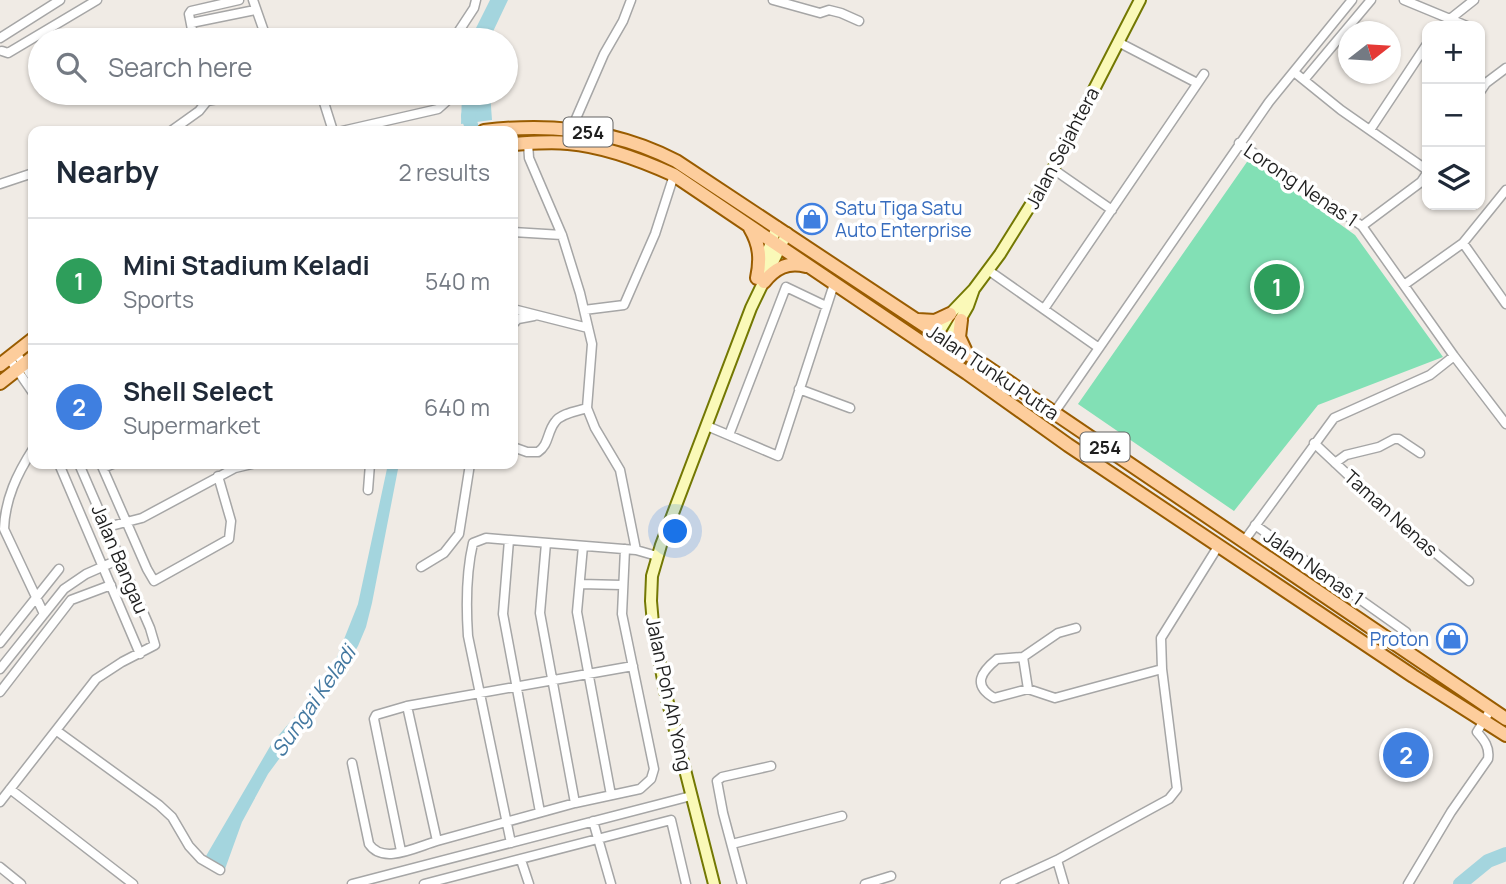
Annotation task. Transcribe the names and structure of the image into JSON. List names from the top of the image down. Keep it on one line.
{"streets":{"main road":["254","Jalan Sejahtera","Jalan Tunku Putra","Jalan Poh Ah Yong"],"street":["Lorong Nenas 1","Taman Nenas","Jalan Bangau","Jalan Nenas 1"]},"crossings":[["Jalan Sejahtera","Jalan Tunku Putra"],["Lorong Nenas 1","Jalan Tunku Putra"],["Jalan Tunku Putra","Jalan Poh Ah Yong"]],"water":["Sungai Keladi"],"places":{"shop":["Satu Tiga Satu Auto Enterprise","Proton"]},"north":"right","page":{"map_buttons":["+","−"],"search":"Search here","heading":["Nearby","2 results"],"list":[{"mark":"1","name":"Mini Stadium Keladi","note":"Sports","value":"540 m"},{"mark":"2","name":"Shell Select","note":"Supermarket","value":"640 m"}],"pins":["1","2"]}}
